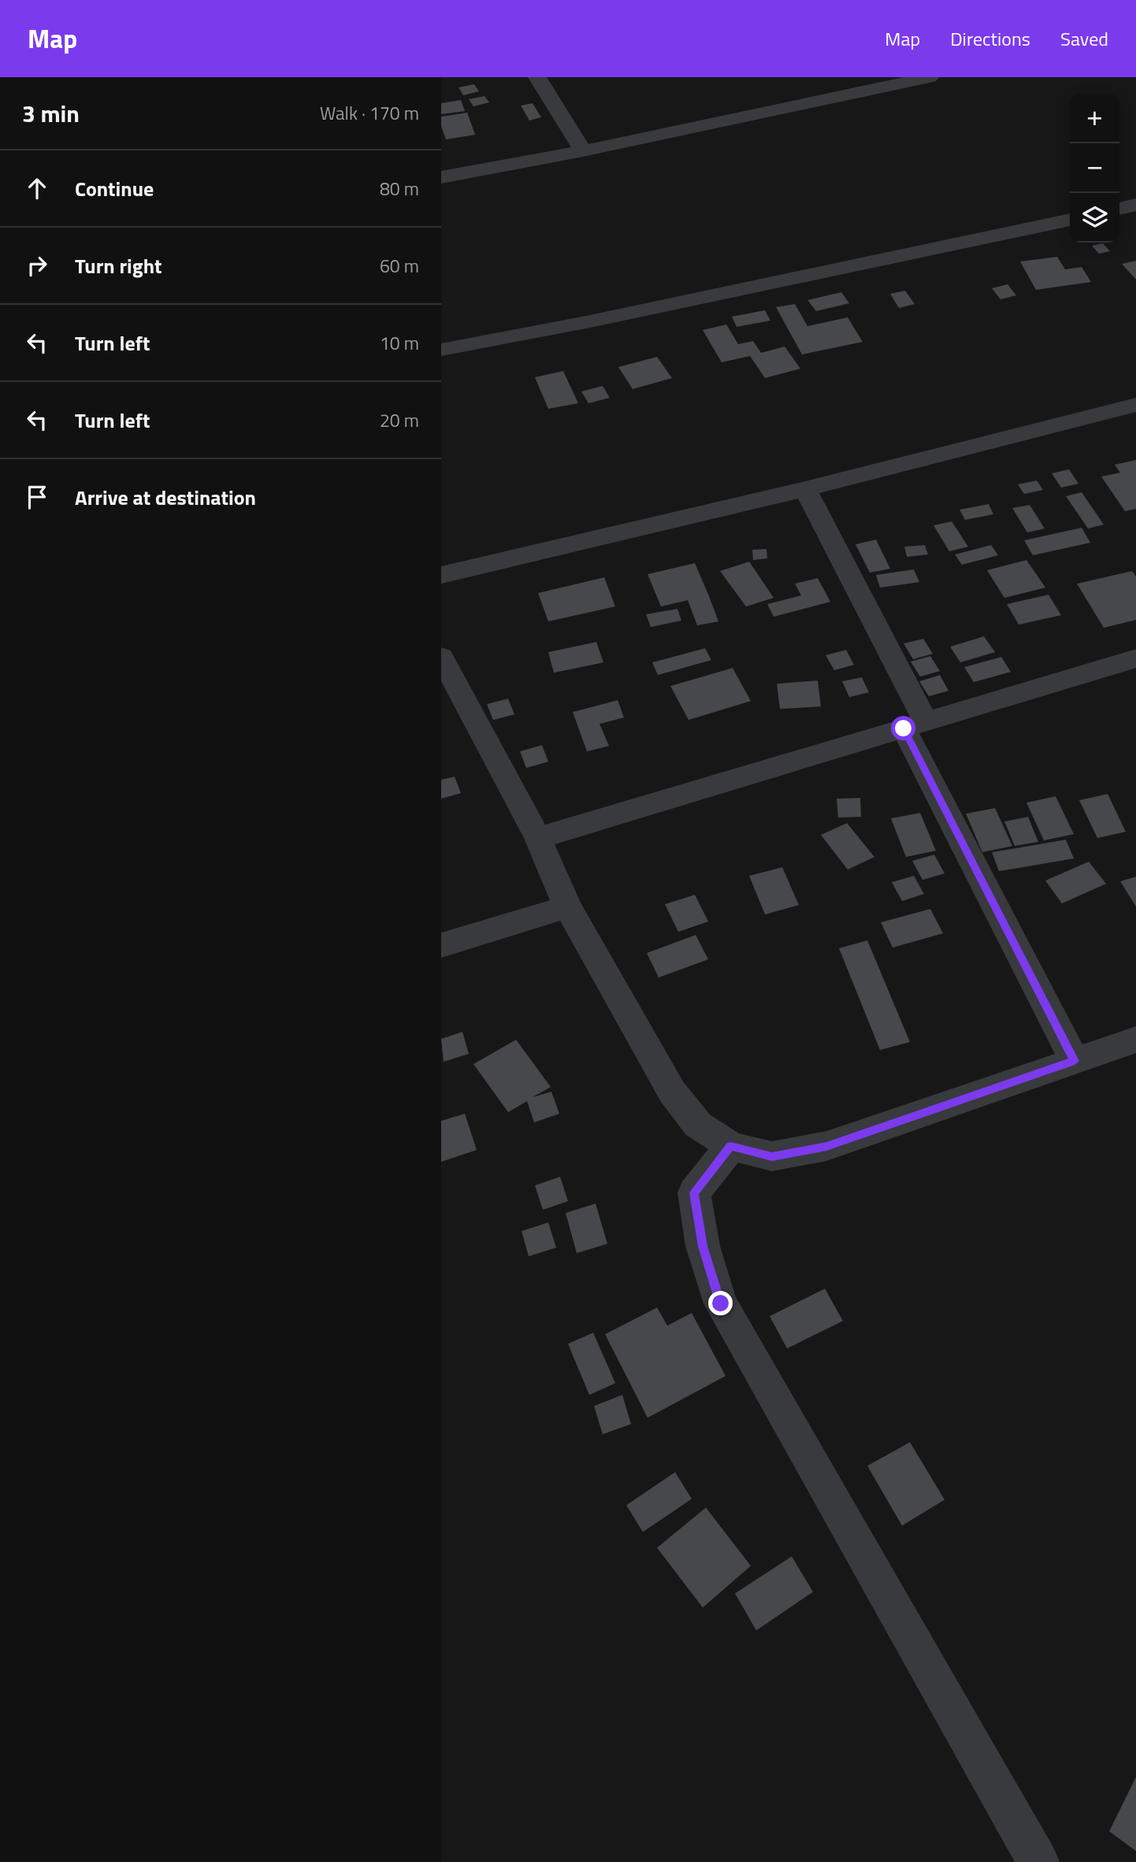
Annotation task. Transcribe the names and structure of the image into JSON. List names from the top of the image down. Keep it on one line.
{"page":{"header":"Map","nav":["Map","Directions","Saved"],"heading":["3 min","Walk · 170 m"],"map_buttons":["+","−"],"list":[["Continue","80 m"],["Turn right","60 m"],["Turn left","10 m"],["Turn left","20 m"],"Arrive at destination"]}}
